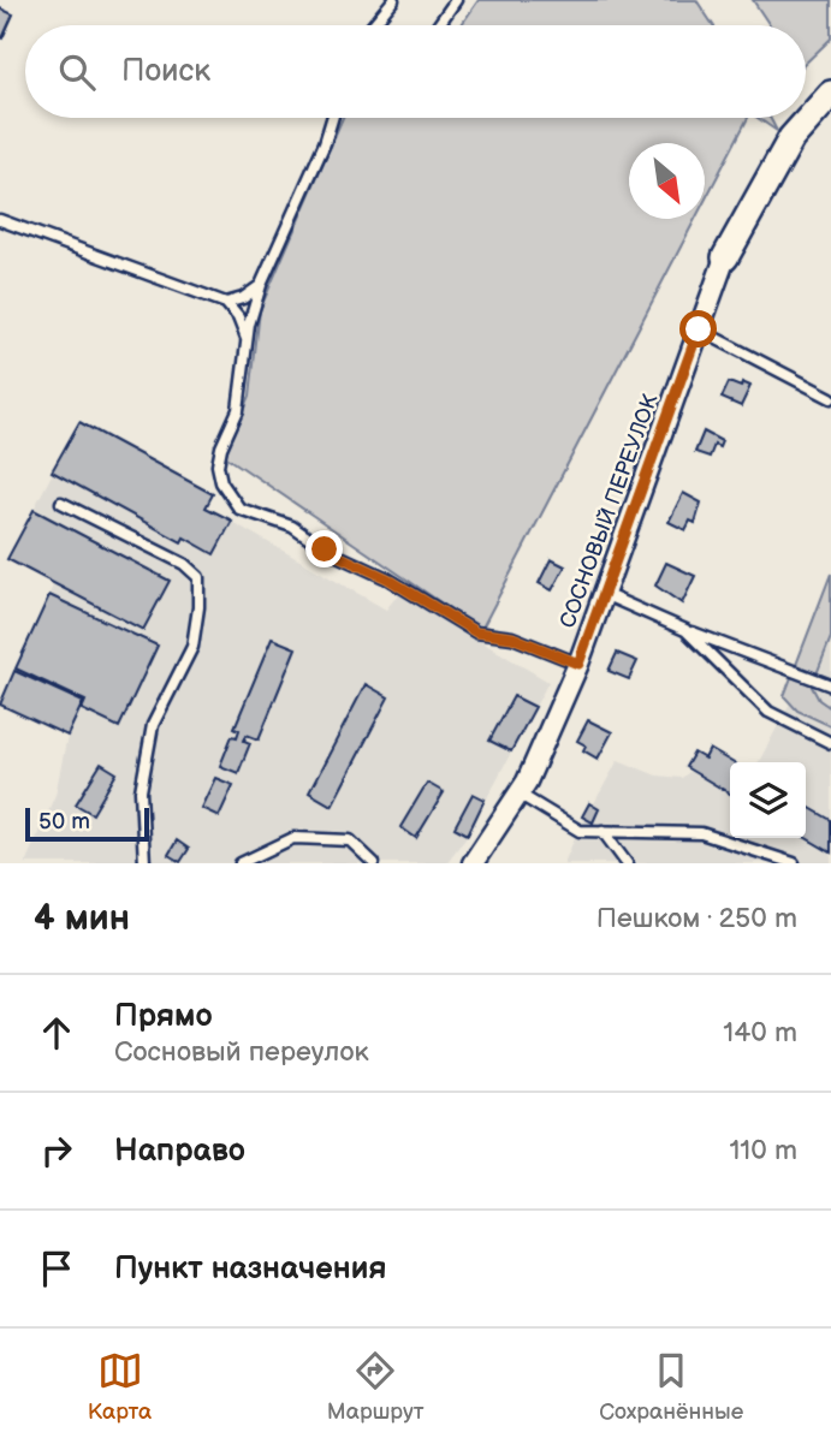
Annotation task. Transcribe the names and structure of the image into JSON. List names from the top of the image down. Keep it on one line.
{"streets":{"street":["СОСНОВЫЙ ПЕРЕУЛОК"]},"scale_bar":"50 m","north":"bottom right","page":{"search":"Поиск","scale":"50 m","heading":["4 мин","Пешком · 250 m"],"list":[["Прямо","Сосновый переулок","140 m"],["Направо","110 m"],"Пункт назначения"],"nav":["Карта","Маршрут","Сохранённые"]}}
